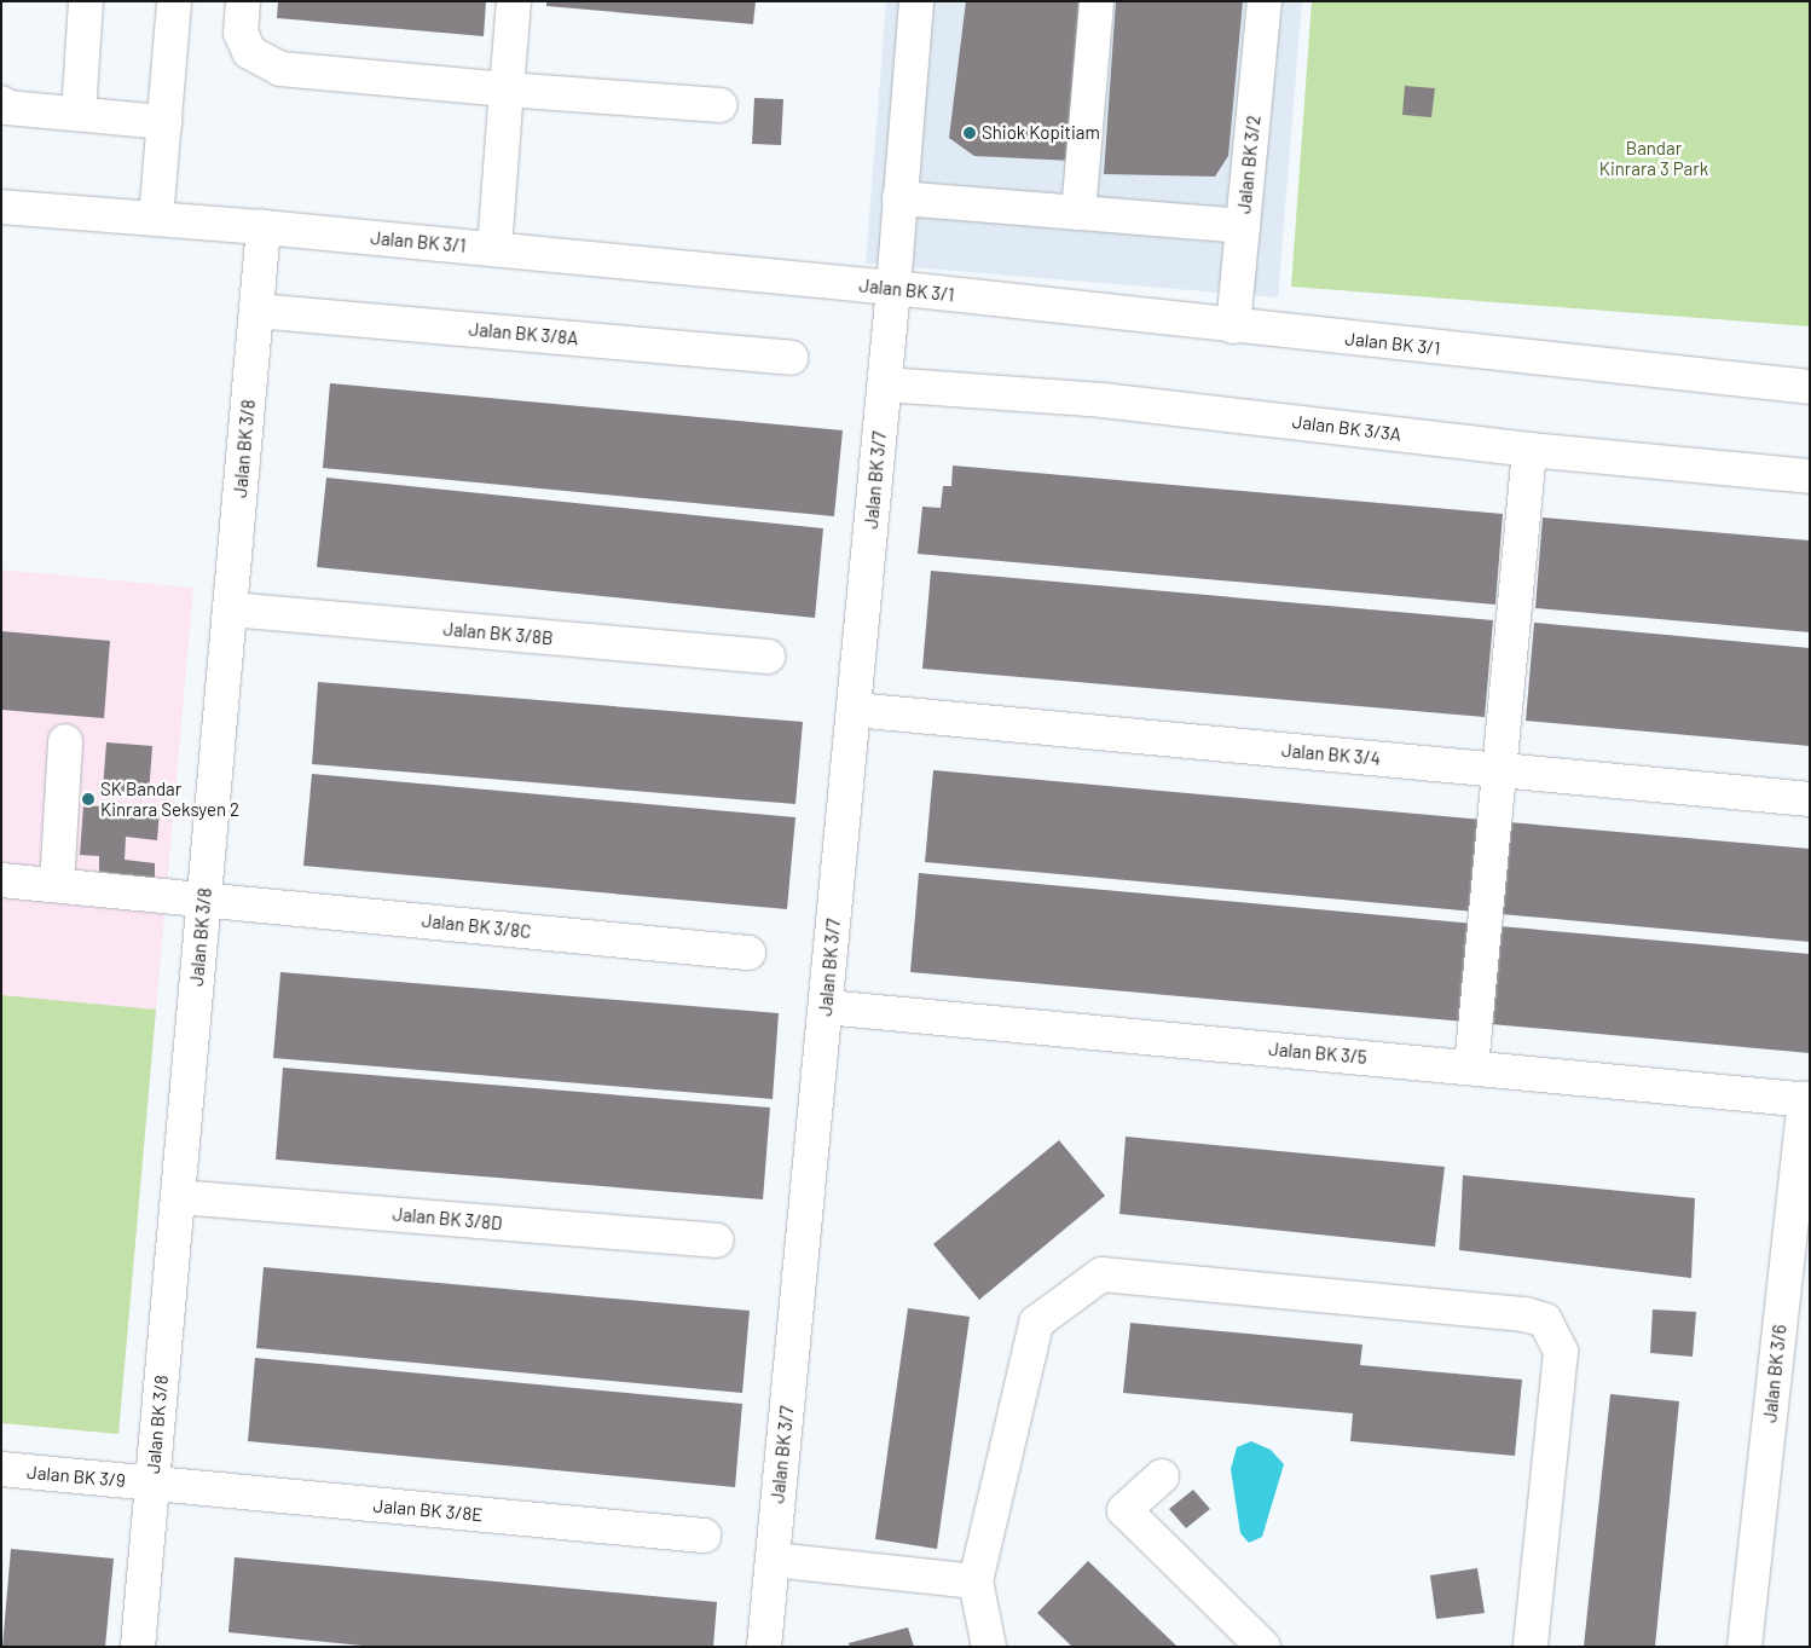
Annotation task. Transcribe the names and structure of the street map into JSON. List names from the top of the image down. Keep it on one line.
{"streets":{"street":["Jalan BK 3/2","Jalan BK 3/1","Jalan BK 3/8A","Jalan BK 3/3A","Jalan BK 3/8","Jalan BK 3/7","Jalan BK 3/8B","Jalan BK 3/4","Jalan BK 3/8C","Jalan BK 3/5","Jalan BK 3/8D","Jalan BK 3/6","Jalan BK 3/9","Jalan BK 3/8E"]},"crossings":[["Jalan BK 3/2","Jalan BK 3/1"],["Jalan BK 3/1","Jalan BK 3/8"],["Jalan BK 3/1","Jalan BK 3/7"],["Jalan BK 3/8A","Jalan BK 3/8"],["Jalan BK 3/3A","Jalan BK 3/7"],["Jalan BK 3/8","Jalan BK 3/8B"],["Jalan BK 3/8","Jalan BK 3/8C"],["Jalan BK 3/8","Jalan BK 3/8D"],["Jalan BK 3/8","Jalan BK 3/9"],["Jalan BK 3/8","Jalan BK 3/8E"],["Jalan BK 3/7","Jalan BK 3/4"],["Jalan BK 3/7","Jalan BK 3/5"],["Jalan BK 3/5","Jalan BK 3/6"],["Jalan BK 3/9","Jalan BK 3/8E"]],"parks":["Bandar Kinrara 3 Park"],"places":["Shiok Kopitiam","SK Bandar Kinrara Seksyen 2"]}
